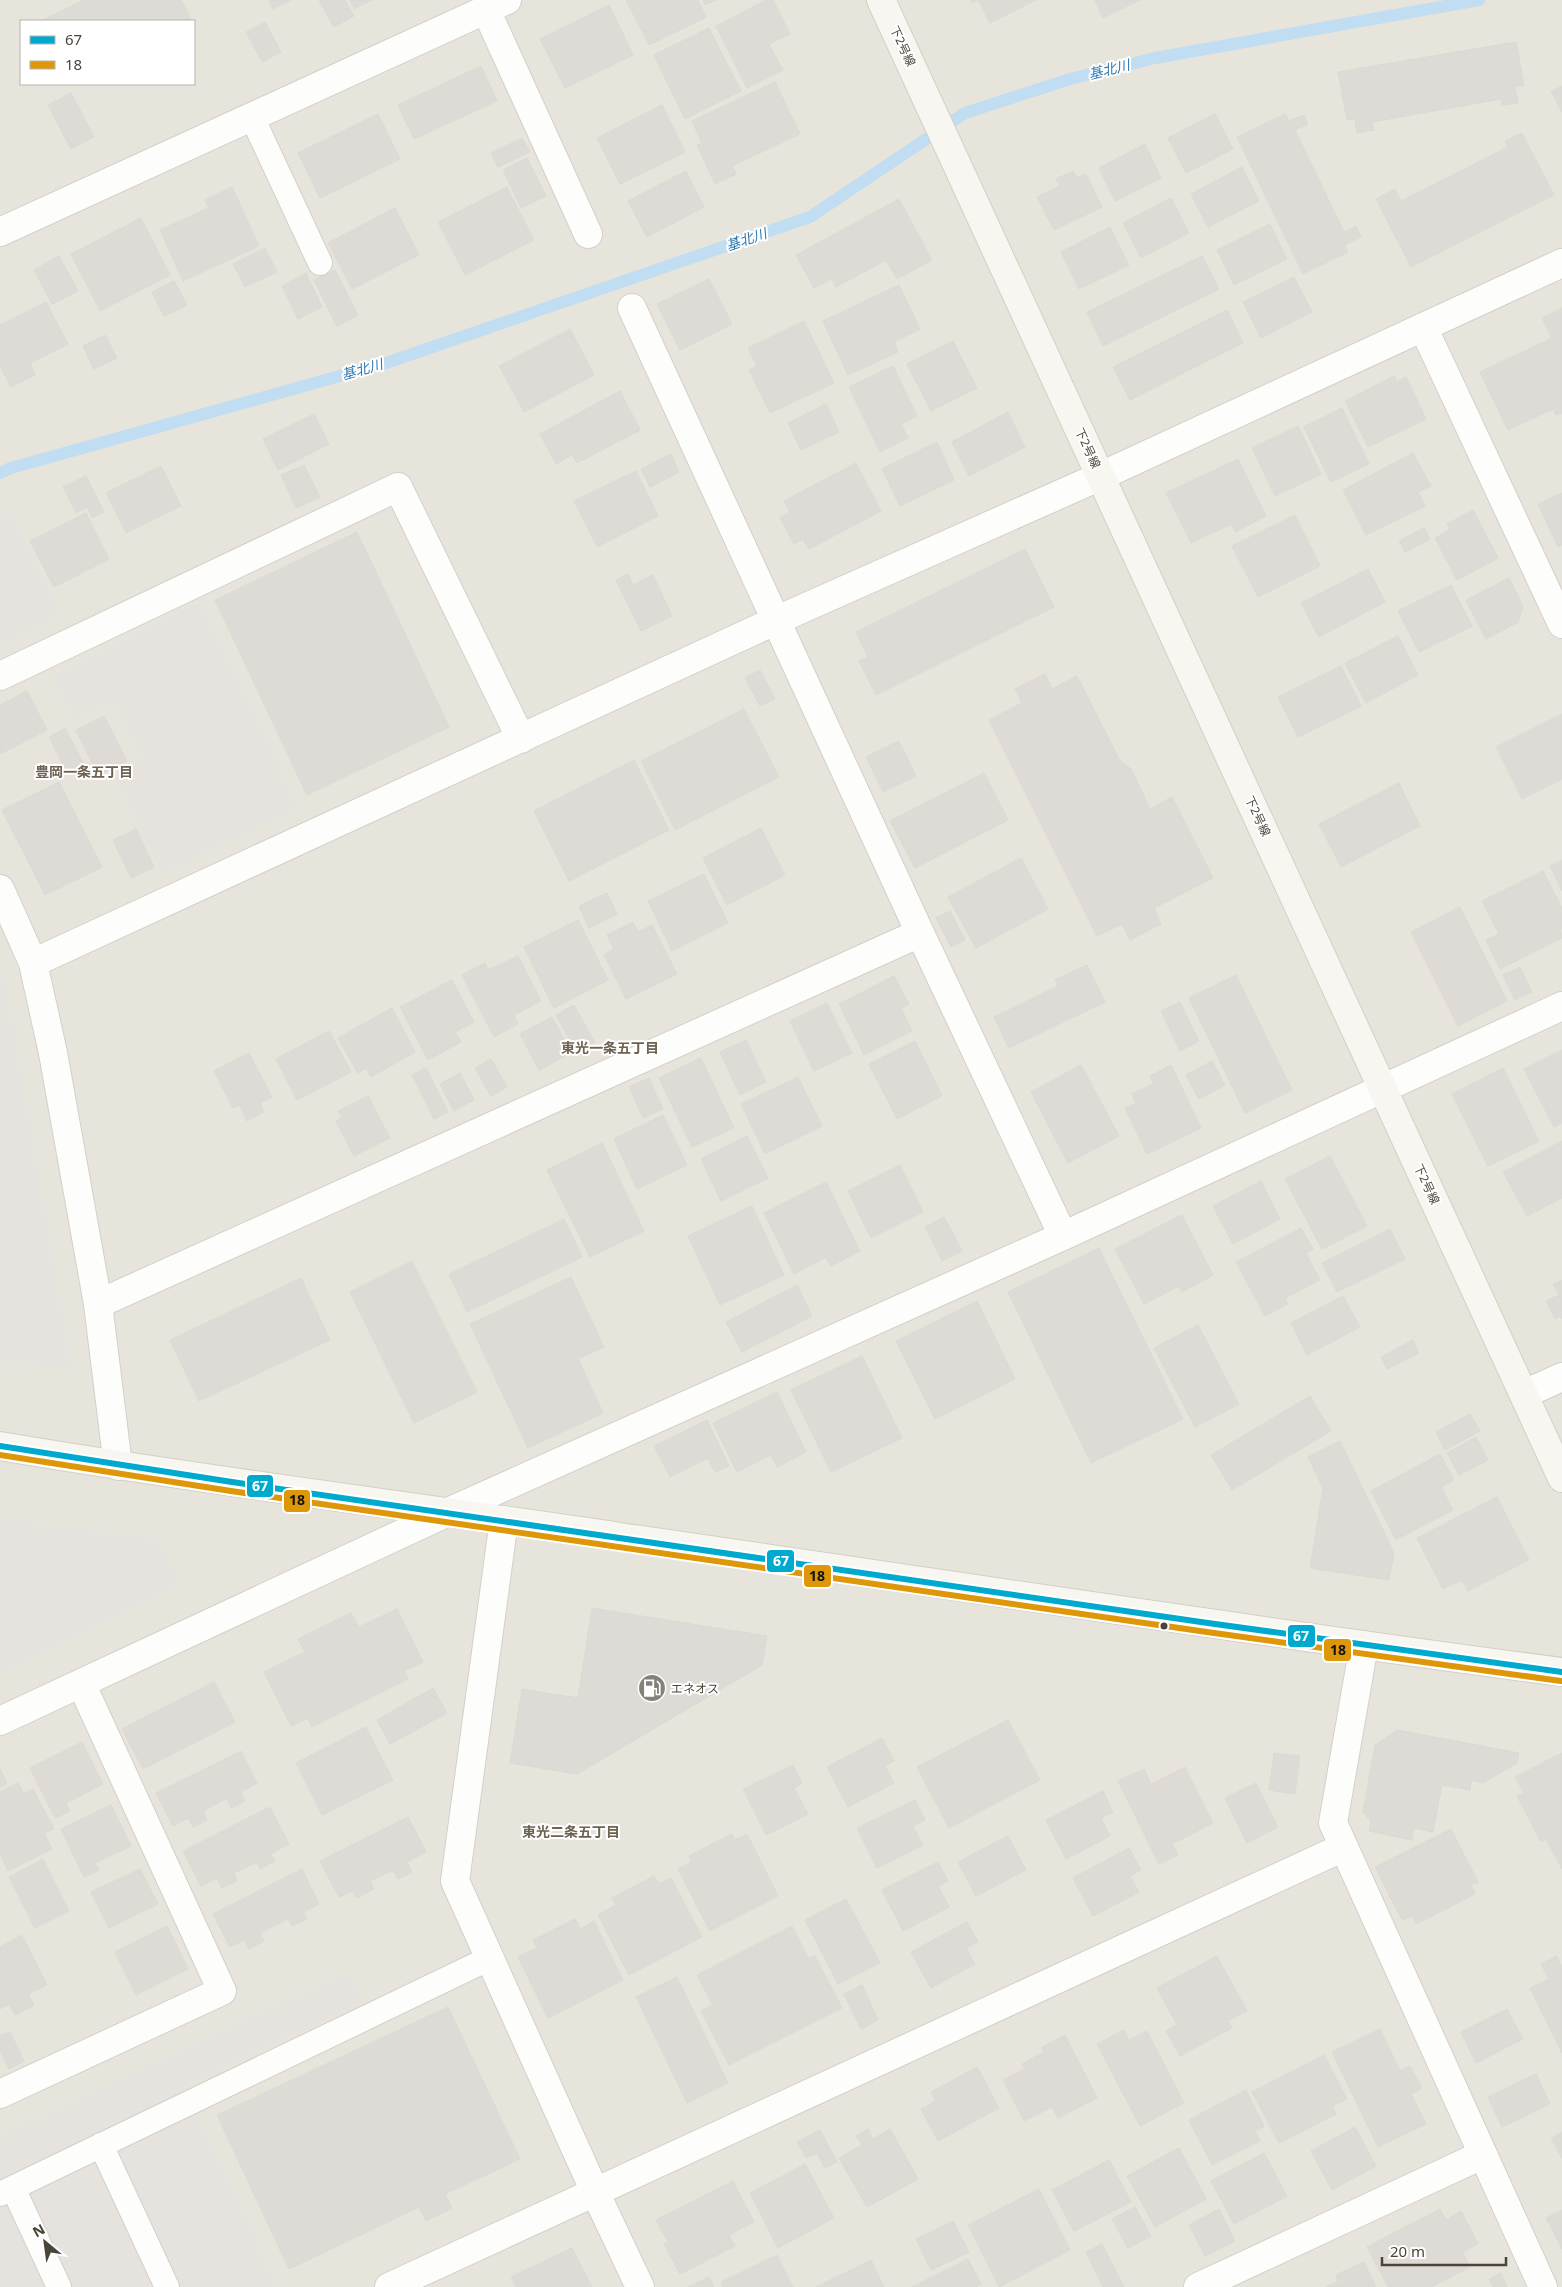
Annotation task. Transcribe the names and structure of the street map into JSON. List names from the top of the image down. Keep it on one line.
{"streets":{"street":["下2号線"]},"districts":["豊岡一条五丁目","東光一条五丁目","東光二条五丁目"],"water":["基北川"],"places":{"fuel station":["エネオス"]},"lines":["transit line 67","transit line 18"],"legend":["67","18"],"scale_bar":"20 m","north":"top left"}
